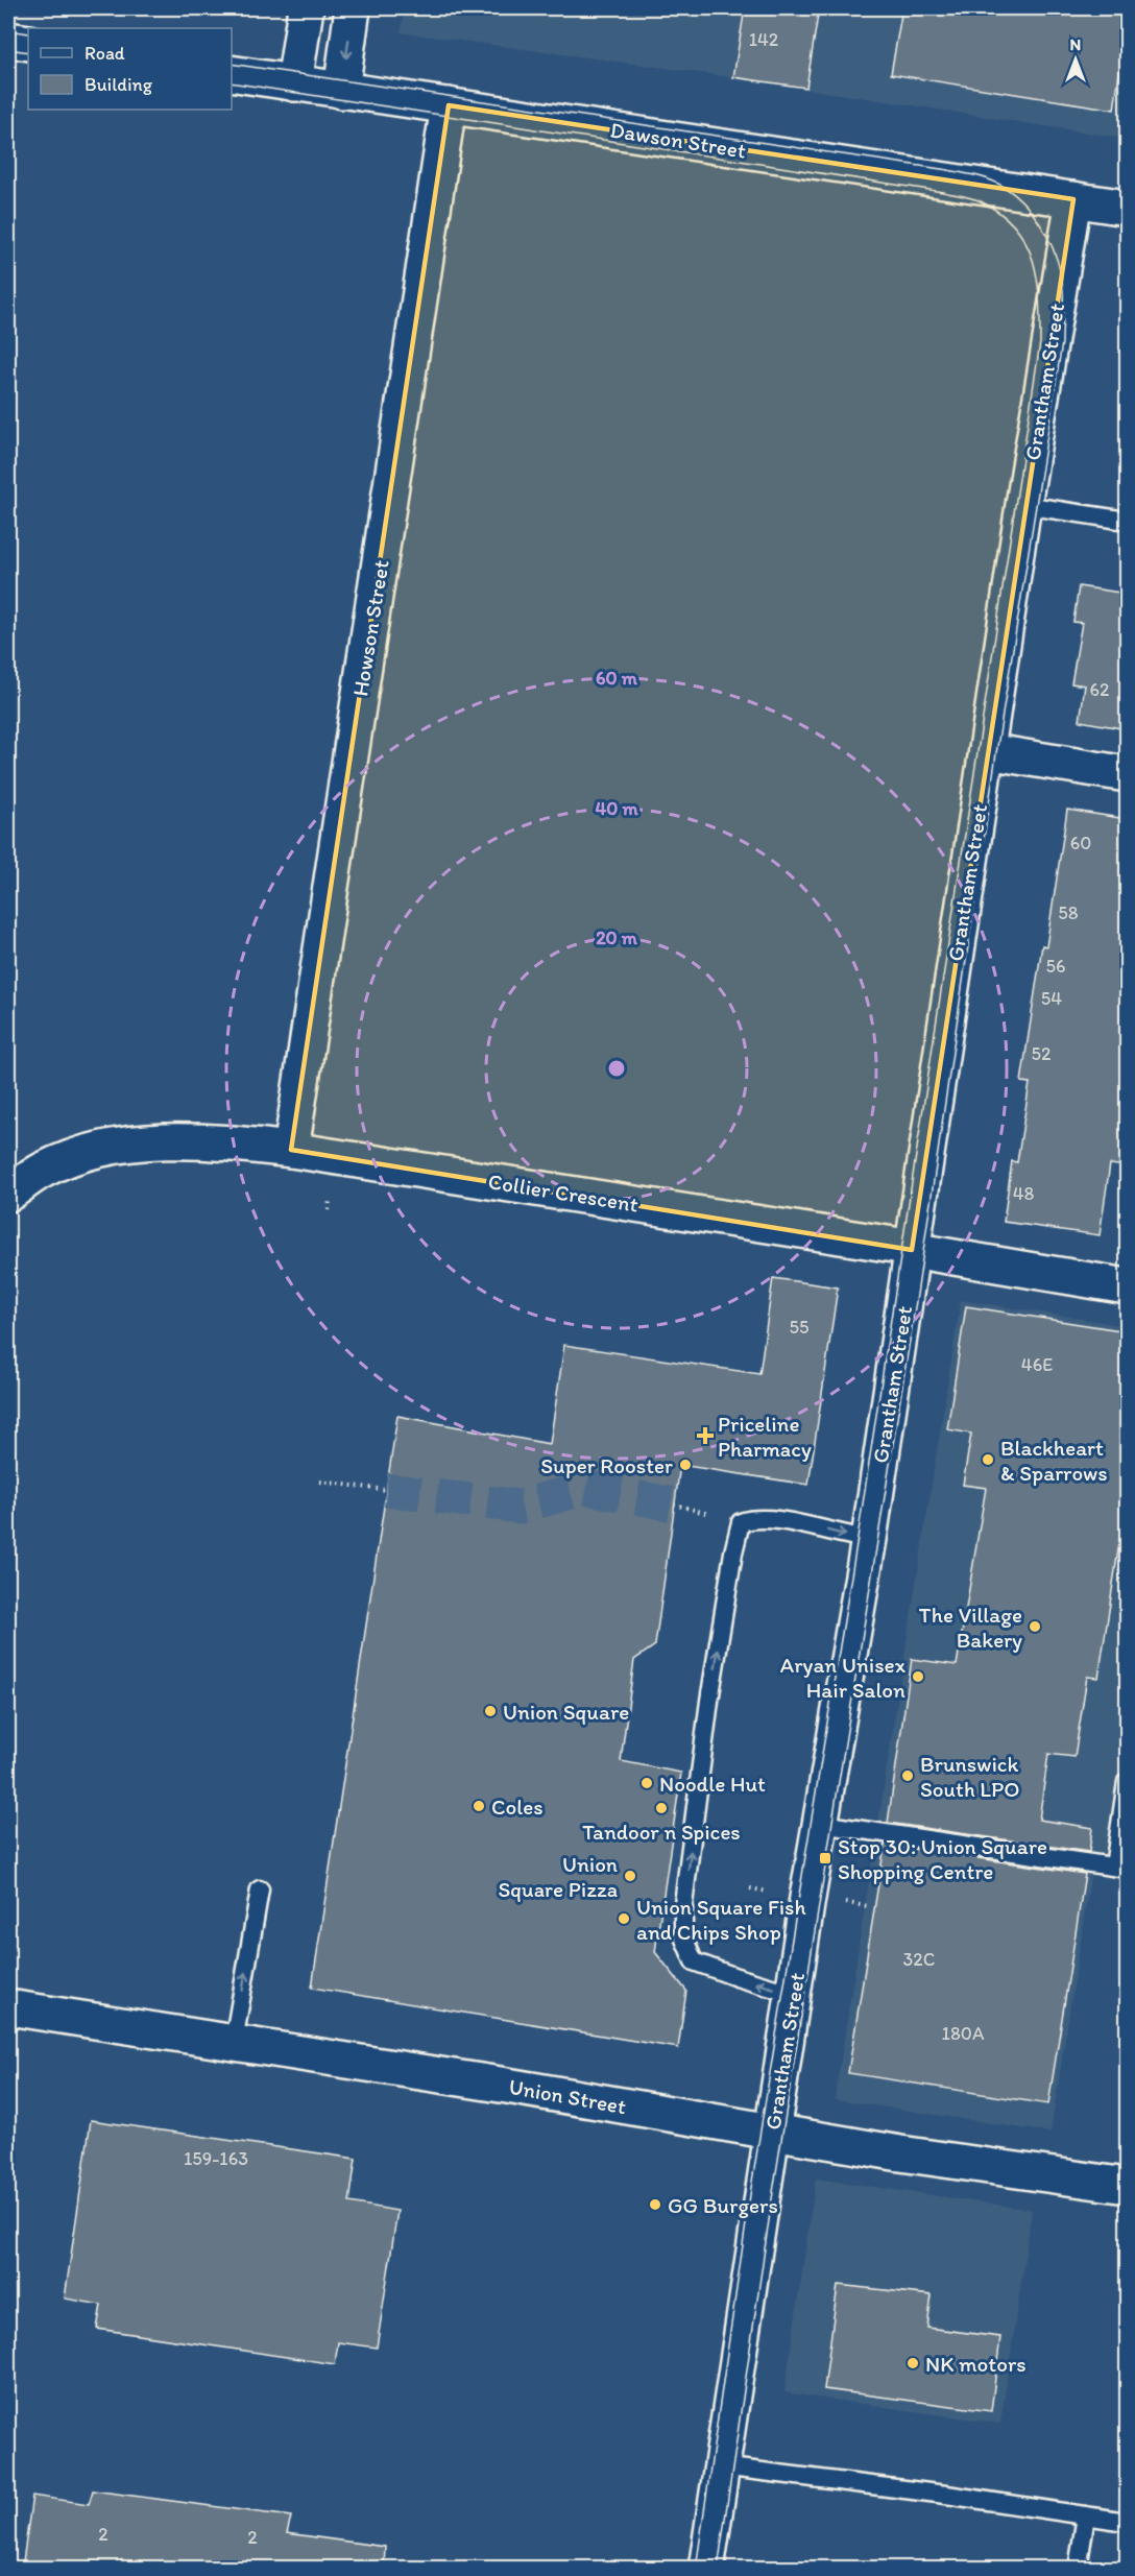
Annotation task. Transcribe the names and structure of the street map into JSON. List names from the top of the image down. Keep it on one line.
{"streets":{"street":["Dawson Street","Grantham Street","Howson Street","Collier Crescent","Union Street"]},"crossings":[["Dawson Street","Grantham Street"],["Dawson Street","Howson Street"],["Grantham Street","Collier Crescent"],["Grantham Street","Union Street"],["Howson Street","Collier Crescent"]],"places":{"health":["Priceline Pharmacy"],"other":["Blackheart & Sparrows","Super Rooster","The Village Bakery","Aryan Unisex Hair Salon","Union Square","Brunswick South LPO","Noodle Hut","Coles","Tandoor n Spices","Union Square Pizza","Union Square Fish and Chips Shop","GG Burgers","NK motors"],"transit":["Stop 30: Union Square Shopping Centre"]},"house_numbers":["142","62","60","58","56","54","52","48","55","46E","32C","180A","159-163","2","2"],"legend":["Road","Building"],"north":"top","rings":["60 m","40 m","20 m"]}
